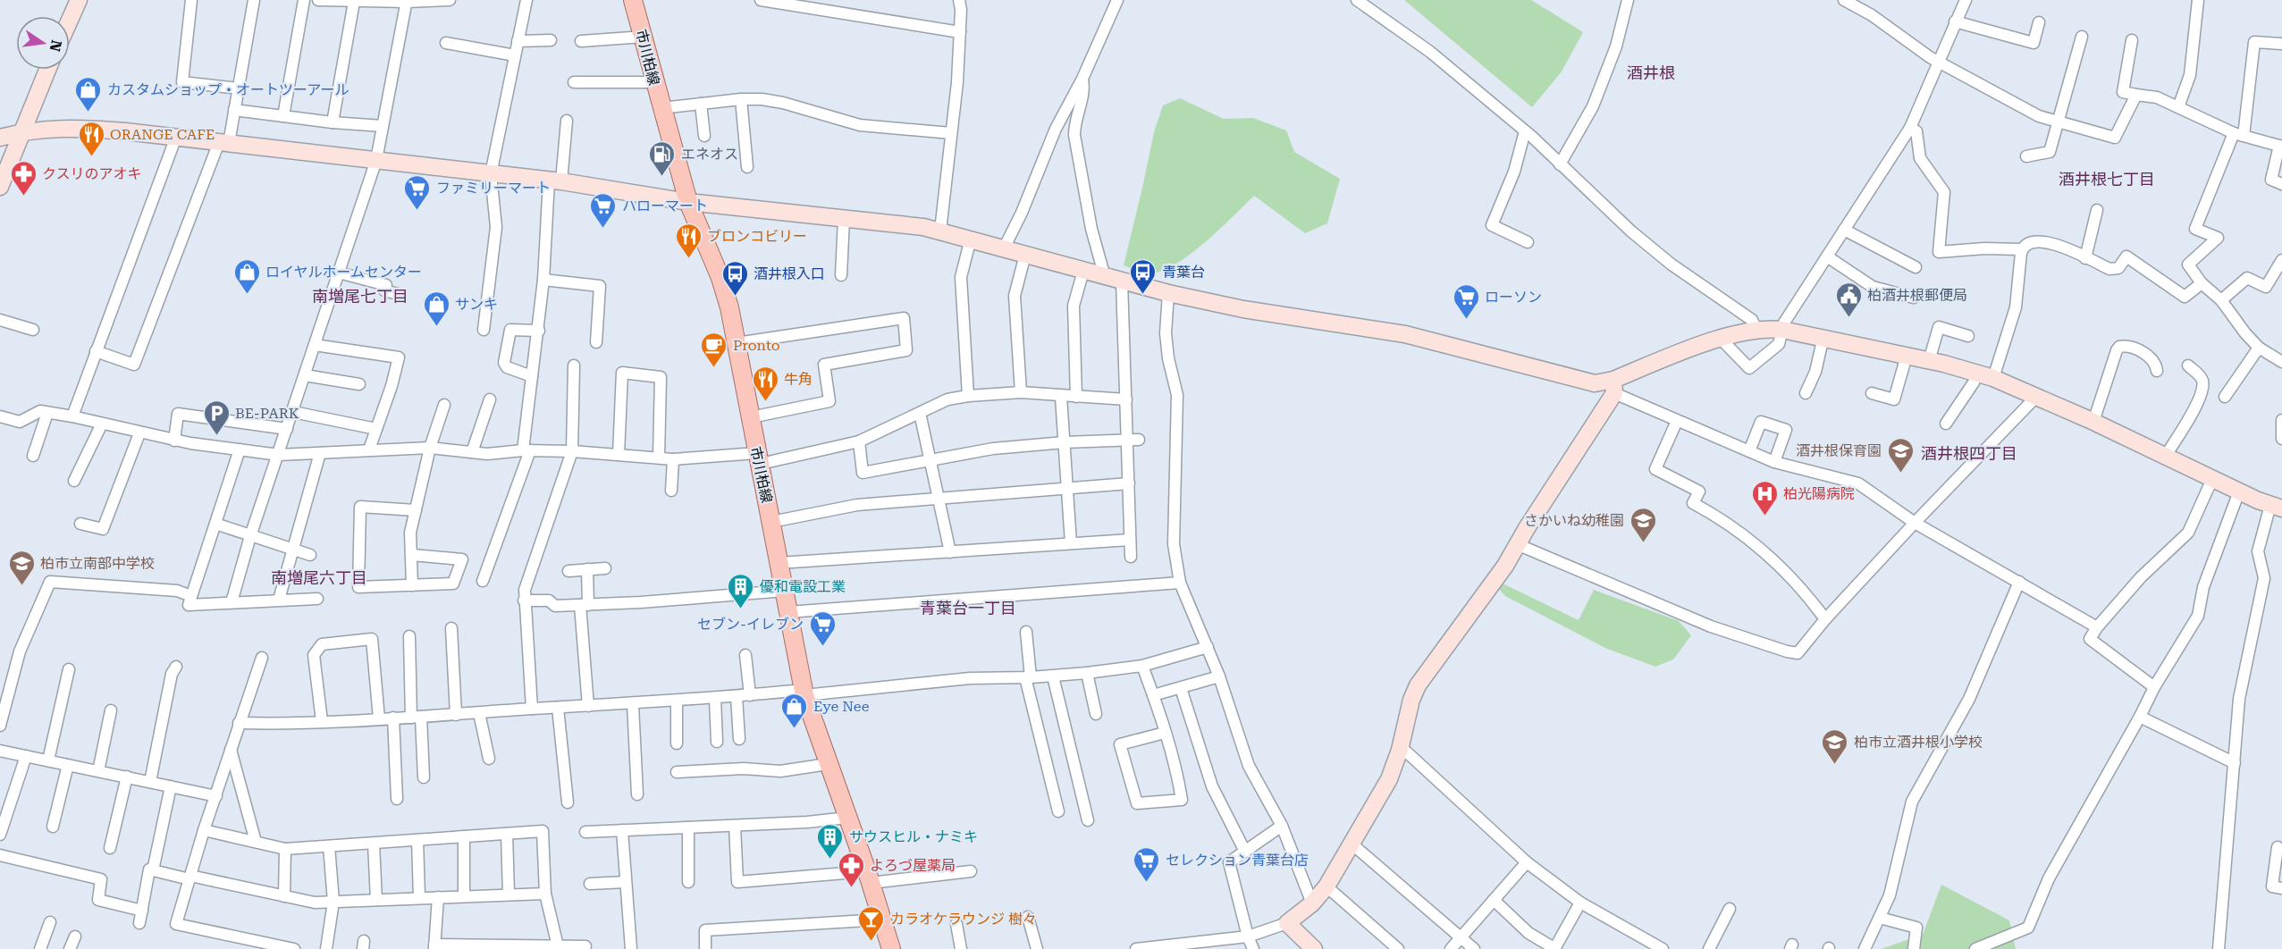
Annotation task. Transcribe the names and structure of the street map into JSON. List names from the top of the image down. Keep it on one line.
{"streets":{"main road":["市川柏線"]},"districts":["酒井根","酒井根七丁目","南増尾七丁目","酒井根四丁目","南増尾六丁目","青葉台一丁目"],"places":{"shop":["カスタムショップ・オートツーアール","ロイヤルホームセンター","サンキ","Eye Nee"],"restaurant":["ORANGE CAFE","ブロンコビリー","牛角"],"fuel station":["エネオス"],"pharmacy":["クスリのアオキ","よろづ屋薬局"],"supermarket":["ファミリーマート","ハローマート","ローソン","セブン-イレブン","セレクション青葉台店"],"bus stop":["青葉台","酒井根入口"],"public building":["柏酒井根郵便局"],"cafe":["Pronto"],"parking":["BE-PARK"],"school or university":["酒井根保育園","さかいね幼稚園","柏市立南部中学校","柏市立酒井根小学校"],"hospital":["柏光陽病院"],"building":["優和電設工業","サウスヒル・ナミキ"],"bar":["カラオケラウンジ 樹々"]},"north":"right"}
